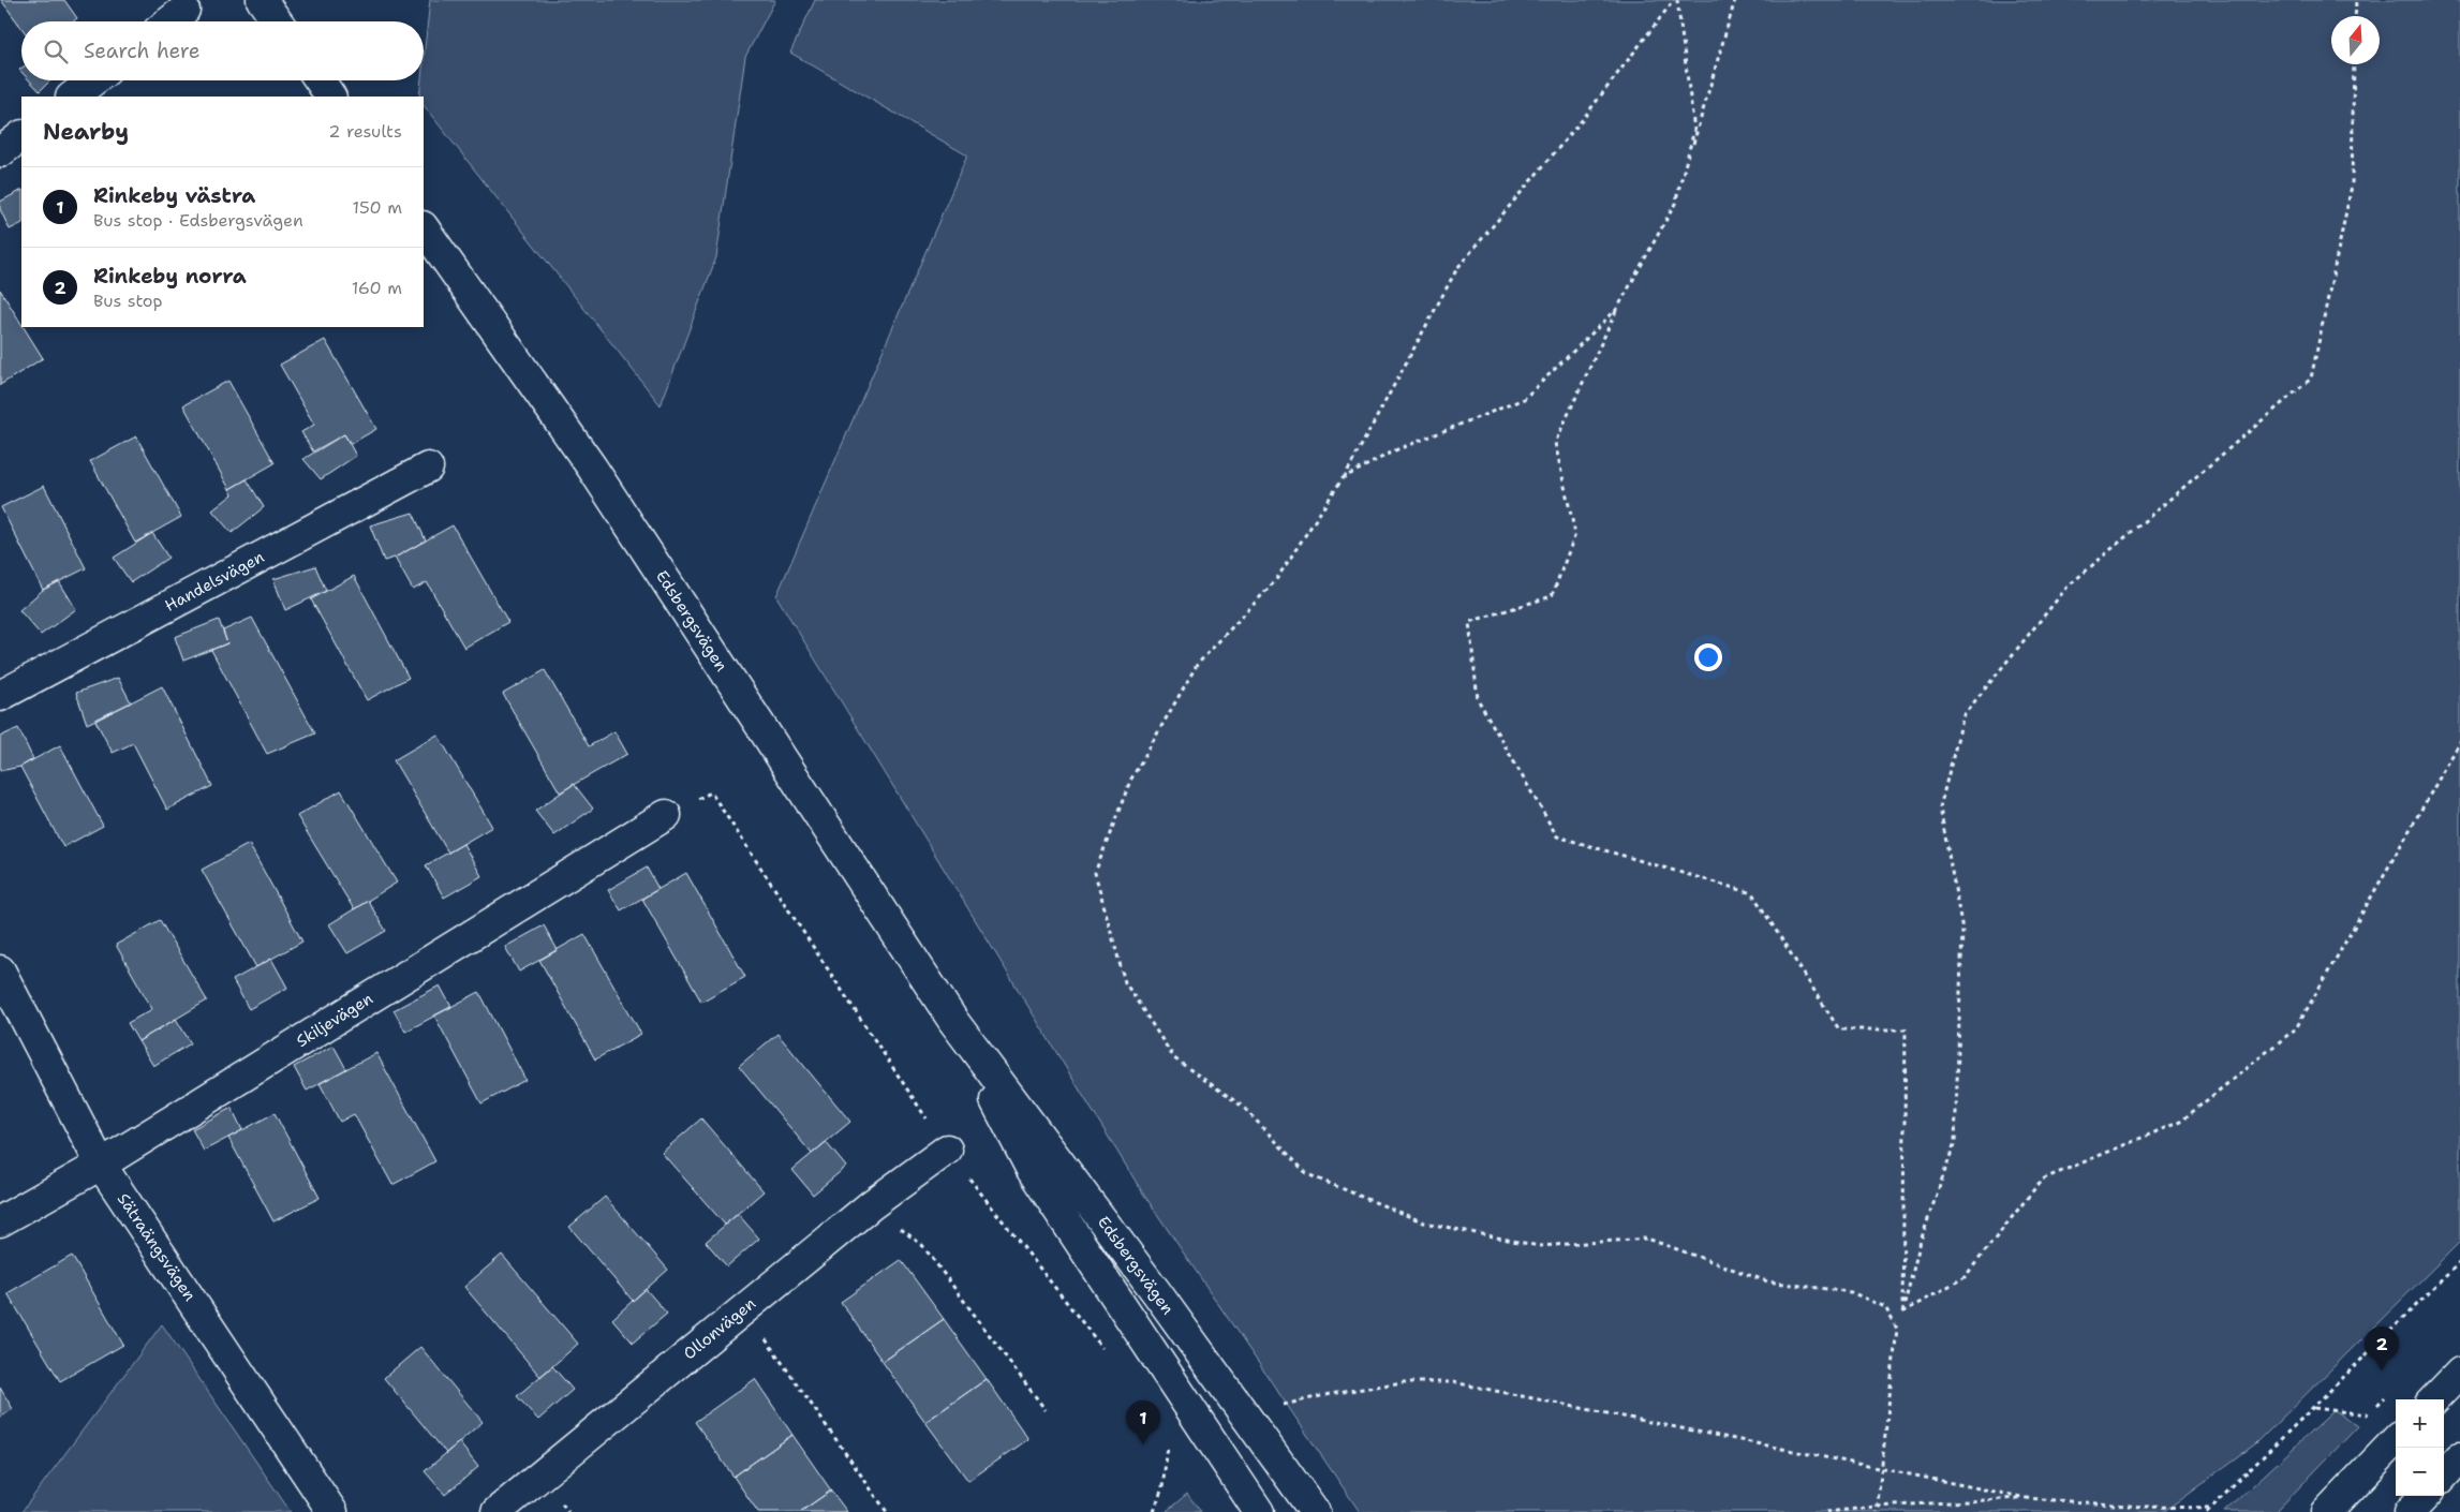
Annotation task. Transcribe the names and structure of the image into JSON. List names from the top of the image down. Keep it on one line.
{"streets":{"street":["Handelsvägen","Edsbergsvägen","Skiljevägen","Sätraängsvägen","Ollonvägen"]},"crossings":[["Skiljevägen","Sätraängsvägen"]],"north":"top","page":{"search":"Search here","heading":["Nearby","2 results"],"list":[{"mark":"1","name":"Rinkeby västra","note":"Bus stop · Edsbergsvägen","value":"150 m"},{"mark":"2","name":"Rinkeby norra","note":"Bus stop","value":"160 m"}],"pins":["2","1"],"map_buttons":["+","−"]}}
